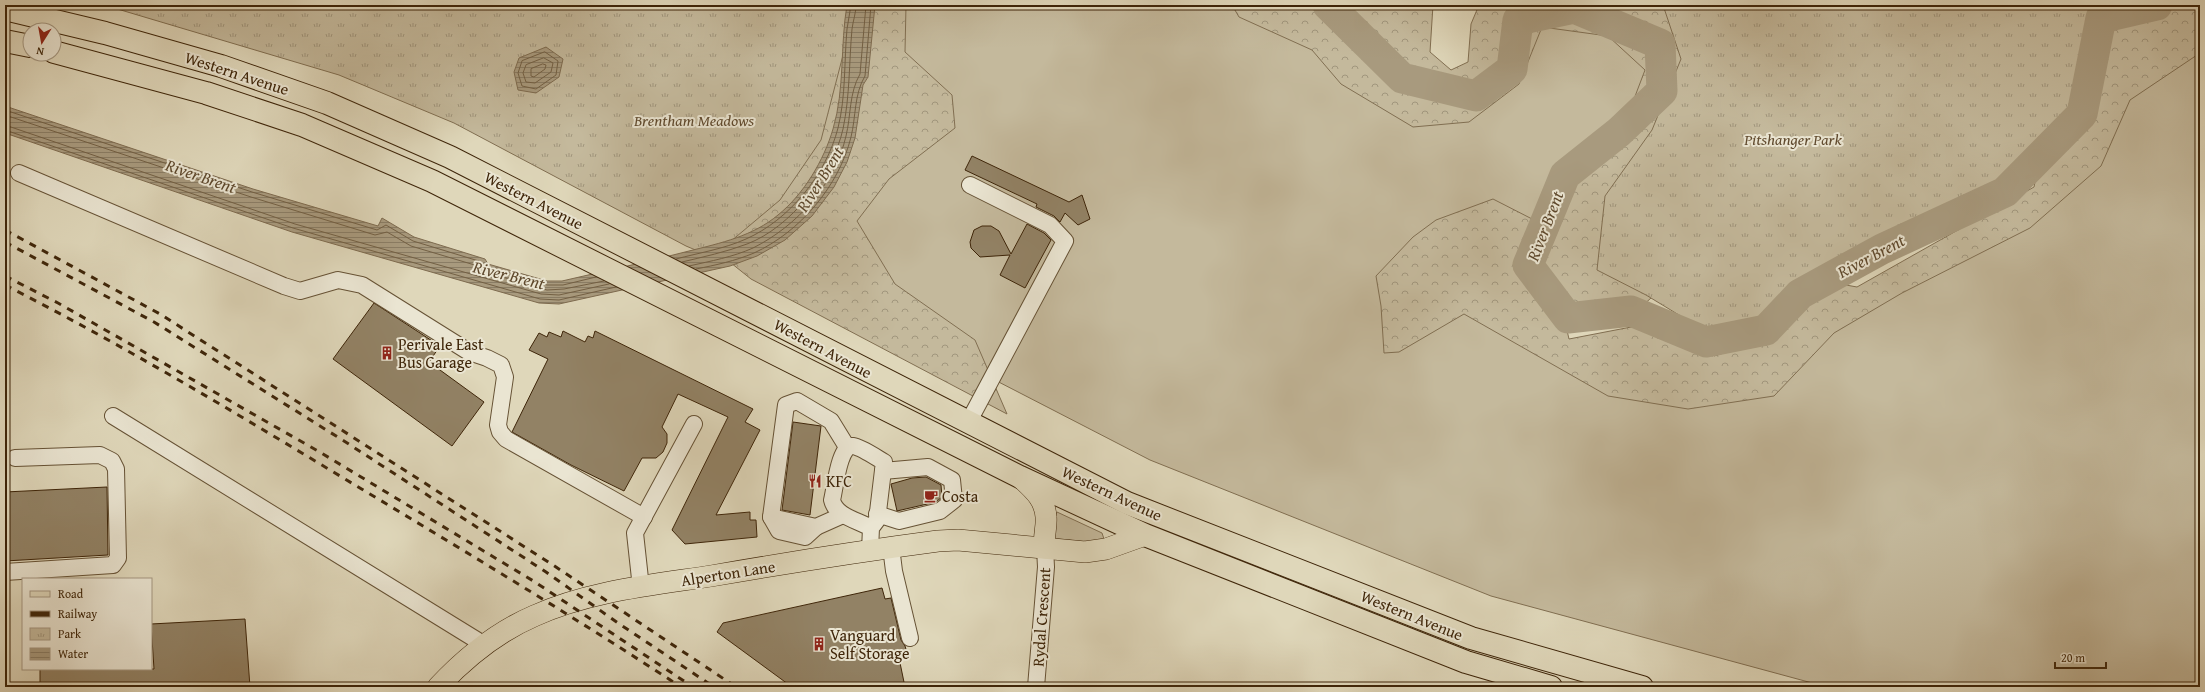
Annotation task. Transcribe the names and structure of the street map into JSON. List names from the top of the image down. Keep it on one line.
{"streets":{"highway":["Western Avenue"],"main road":["Alperton Lane"],"street":["Rydal Crescent"]},"crossings":[["Western Avenue","Alperton Lane"],["Alperton Lane","Rydal Crescent"]],"water":["River Brent"],"parks":["Brentham Meadows","Pitshanger Park"],"places":{"building":["Perivale East Bus Garage","Vanguard Self Storage"],"restaurant":["KFC"],"cafe":["Costa"]},"legend":["Road","Railway","Park","Water"],"scale_bar":"20 m","north":"bottom"}
